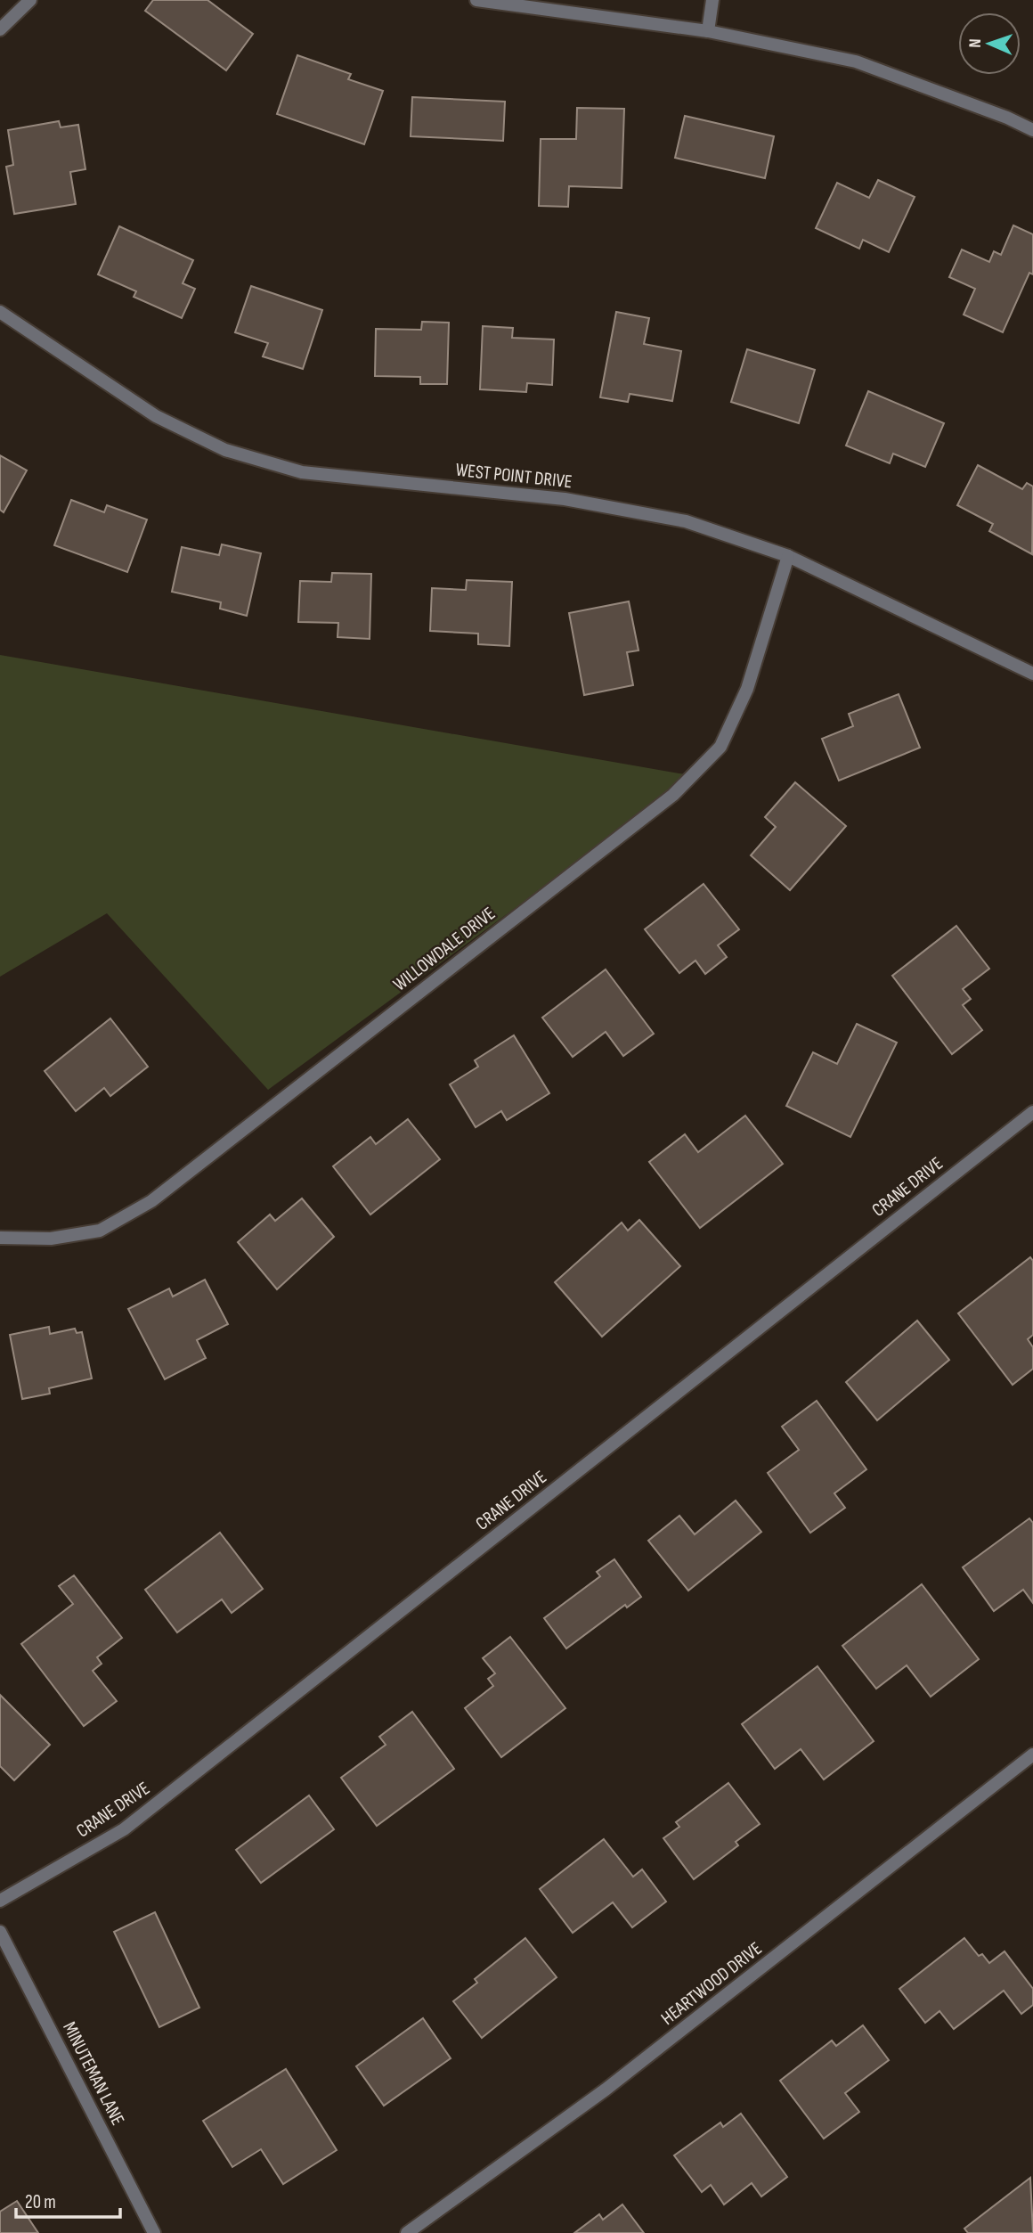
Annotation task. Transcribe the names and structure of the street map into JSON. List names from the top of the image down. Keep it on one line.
{"streets":{"street":["WEST POINT DRIVE","WILLOWDALE DRIVE","CRANE DRIVE","HEARTWOOD DRIVE","MINUTEMAN LANE"]},"crossings":[["WEST POINT DRIVE","WILLOWDALE DRIVE"]],"scale_bar":"20 m","north":"left"}
